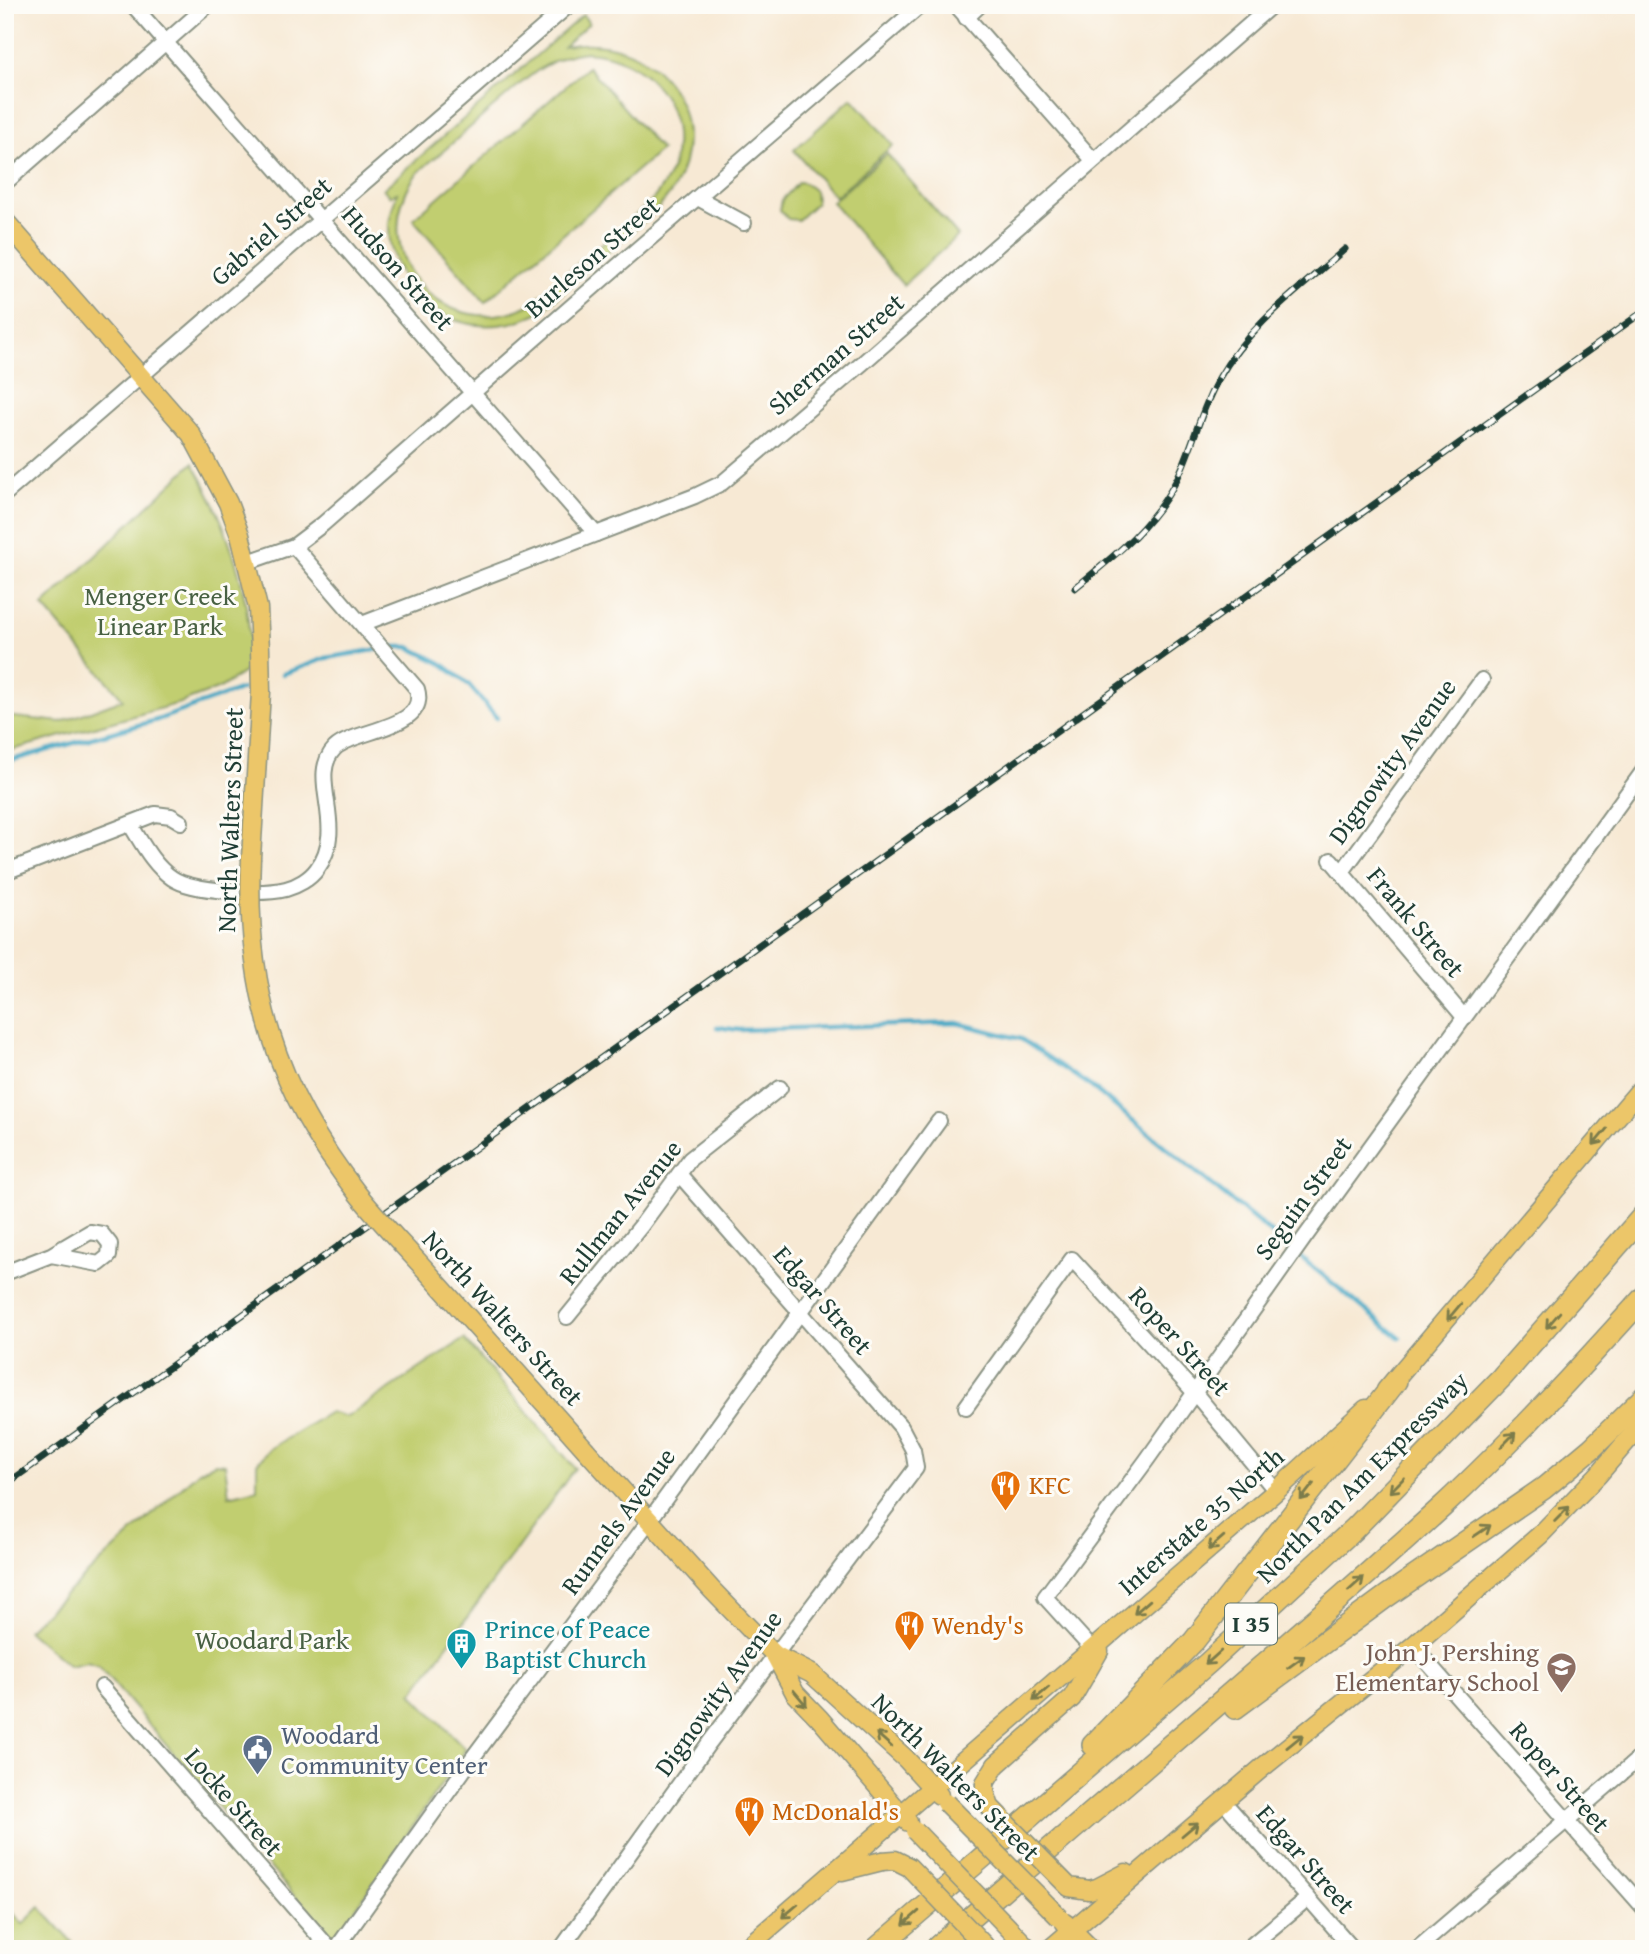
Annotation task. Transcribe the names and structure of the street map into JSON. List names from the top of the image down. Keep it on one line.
{"streets":{"highway":["North Pan Am Expressway","I 35"],"main road":["North Walters Street","Interstate 35 North"],"street":["Gabriel Street","Burleson Street","Hudson Street","Sherman Street","Dignowity Avenue","Frank Street","Seguin Street","Rullman Avenue","Edgar Street","Roper Street","Runnels Avenue","Locke Street"]},"crossings":[["Gabriel Street","Hudson Street"],["Gabriel Street","North Walters Street"],["Burleson Street","Hudson Street"],["Burleson Street","North Walters Street"],["Hudson Street","Sherman Street"],["Dignowity Avenue","North Walters Street"],["Dignowity Avenue","Frank Street"],["Dignowity Avenue","Edgar Street"],["North Walters Street","Runnels Avenue"],["North Walters Street","Interstate 35 North"],["Frank Street","Seguin Street"],["Seguin Street","Roper Street"],["Seguin Street","Interstate 35 North"],["Rullman Avenue","Edgar Street"],["Edgar Street","Runnels Avenue"],["Roper Street","Interstate 35 North"]],"one_way":["Interstate 35 North"],"parks":["Menger Creek Linear Park","Woodard Park"],"places":{"restaurant":["KFC","Wendy's","McDonald's"],"building":["Prince of Peace Baptist Church"],"school or university":["John J. Pershing Elementary School"],"public building":["Woodard Community Center"]}}
